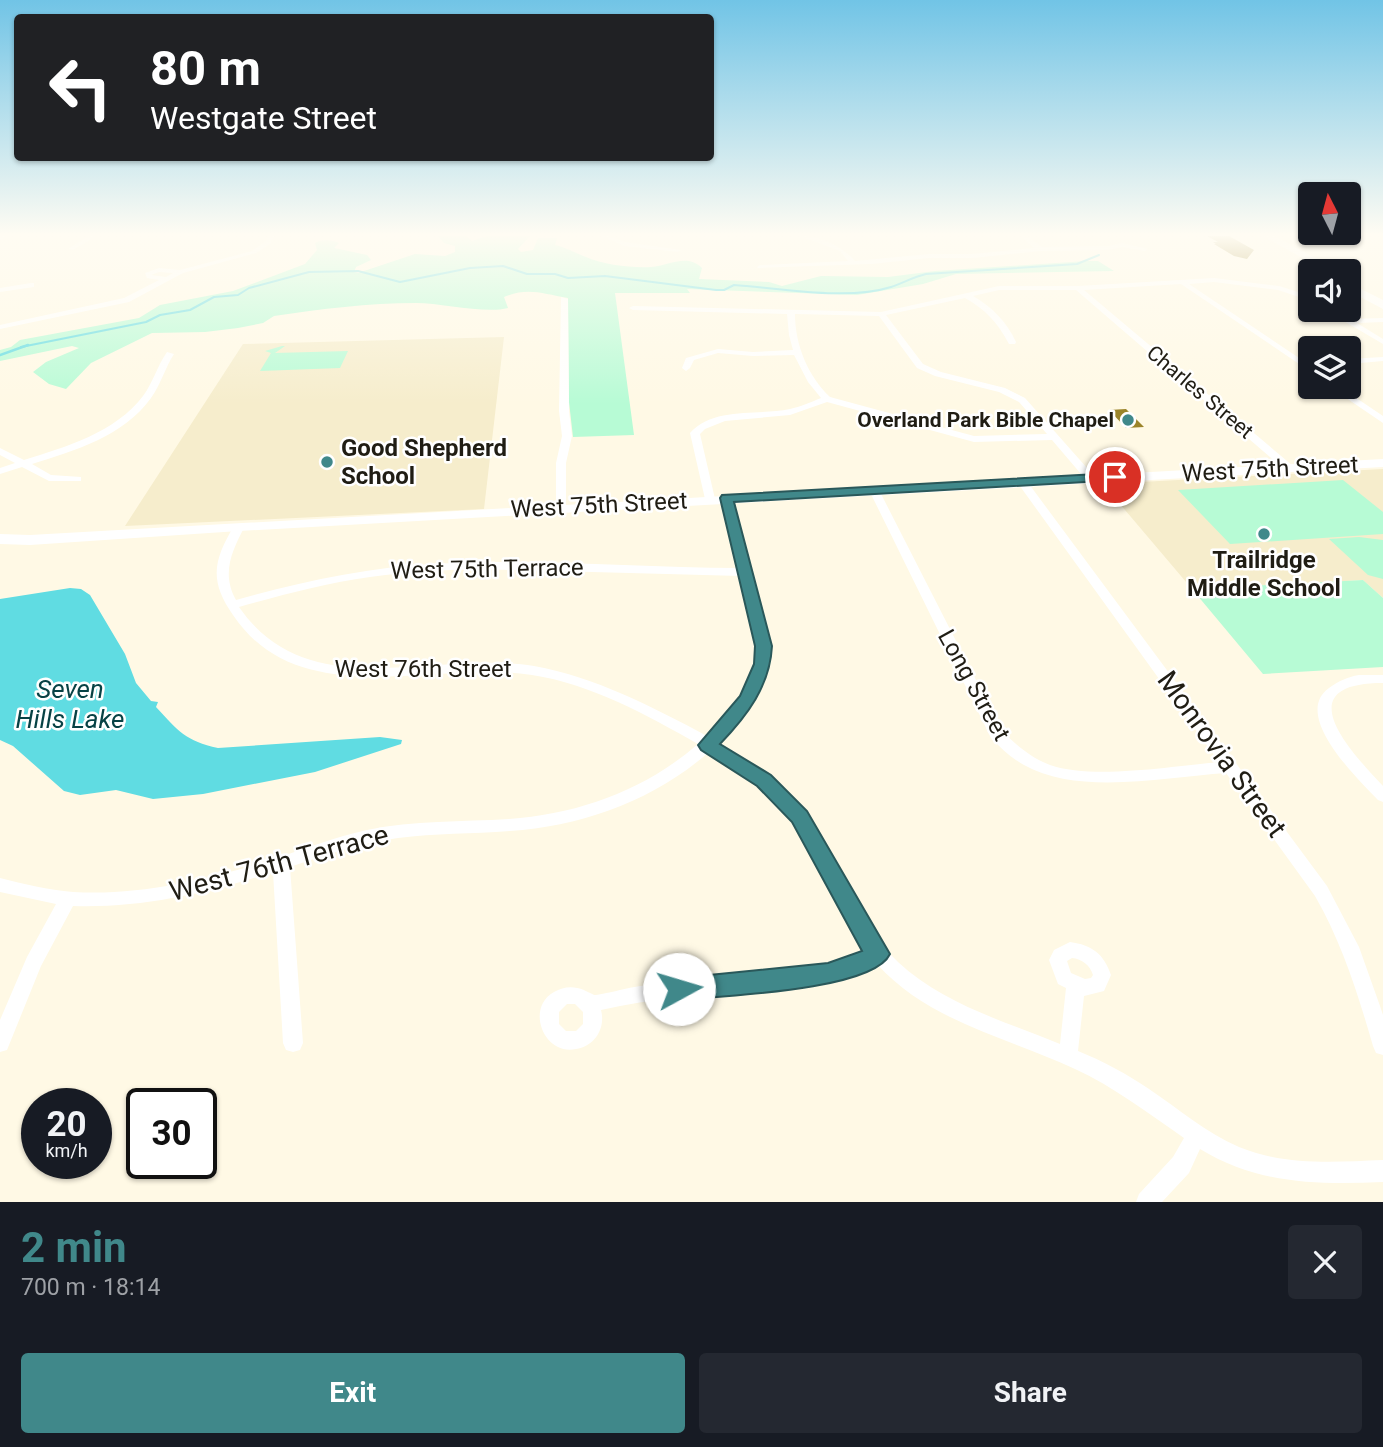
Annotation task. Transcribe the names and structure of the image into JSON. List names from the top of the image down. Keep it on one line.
{"streets":{"main road":["West 75th Street"],"street":["Charles Street","West 75th Terrace","West 76th Street","Long Street","Monrovia Street","West 76th Terrace"]},"crossings":[["Charles Street","West 75th Street"],["West 75th Street","Long Street"],["West 75th Street","Monrovia Street"],["West 75th Street","West 76th Terrace"],["West 75th Terrace","West 76th Street"],["West 75th Terrace","West 76th Terrace"],["West 76th Street","West 76th Terrace"],["Long Street","Monrovia Street"]],"water":["Seven Hills Lake"],"places":["Overland Park Bible Chapel","Good Shepherd School","Trailridge Middle School"],"north":"top","page":{"turn":["80 m","Westgate Street"],"speed":"20 km/h","limit":"30","heading":["2 min","700 m · 18:14"],"buttons":["Exit","Share"]}}
